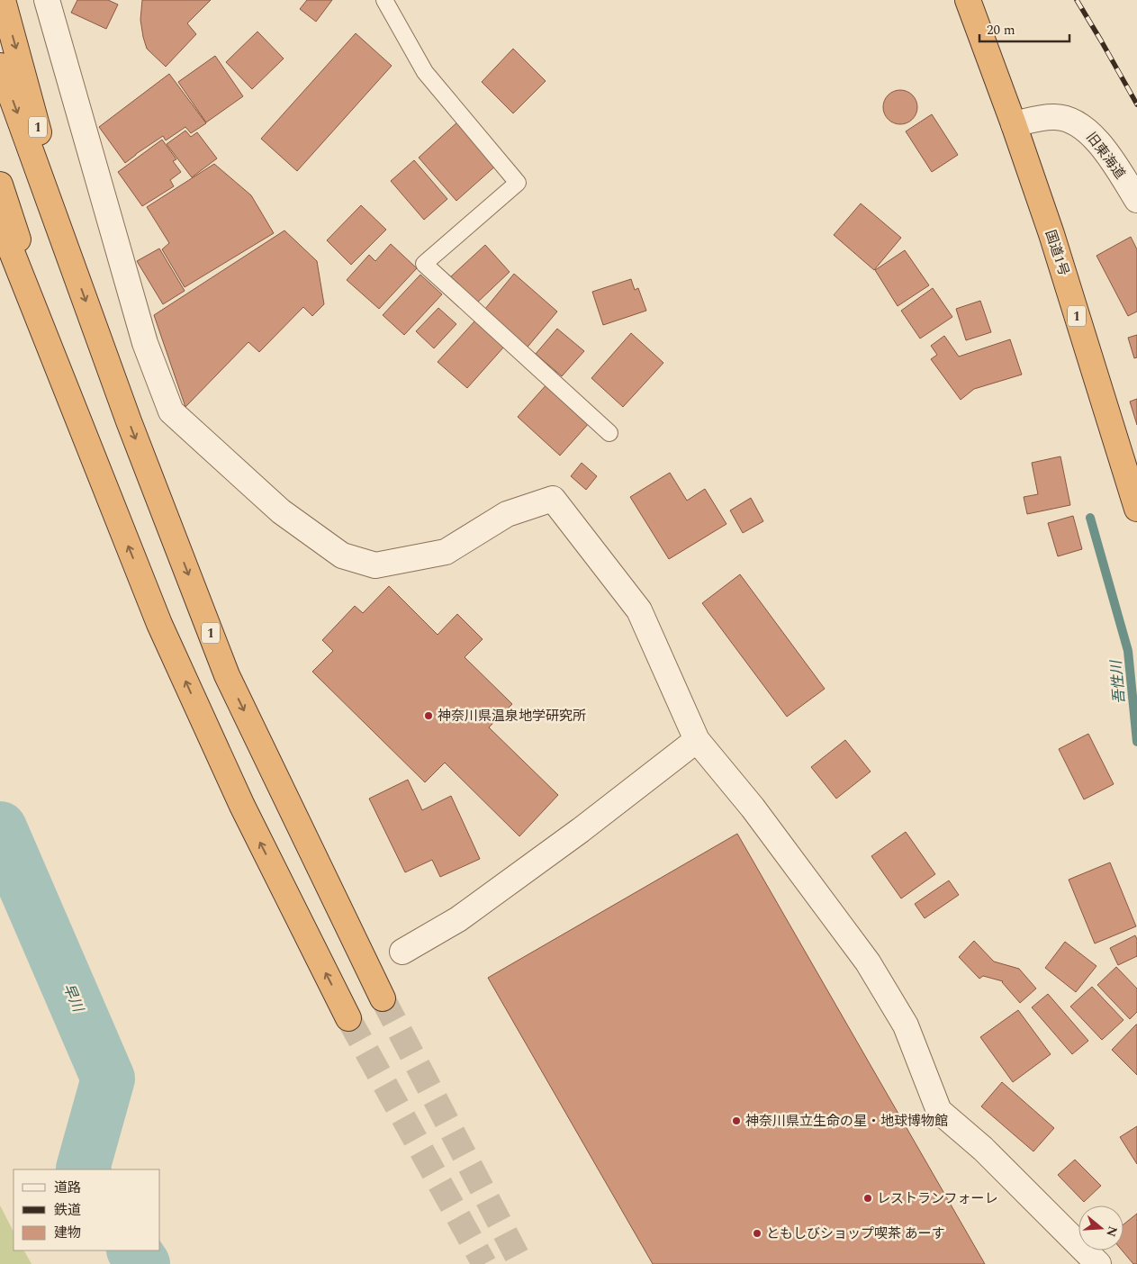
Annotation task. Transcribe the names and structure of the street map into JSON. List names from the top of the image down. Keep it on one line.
{"streets":{"highway":["1","国道1号"],"street":["旧東海道"]},"crossings":[["旧東海道","国道1号"]],"water":["吾性川","早川"],"places":["神奈川県温泉地学研究所","神奈川県立生命の星・地球博物館","レストランフォーレ","ともしびショップ喫茶 あーす"],"legend":["道路","鉄道","建物"],"scale_bar":"20 m","north":"right"}
